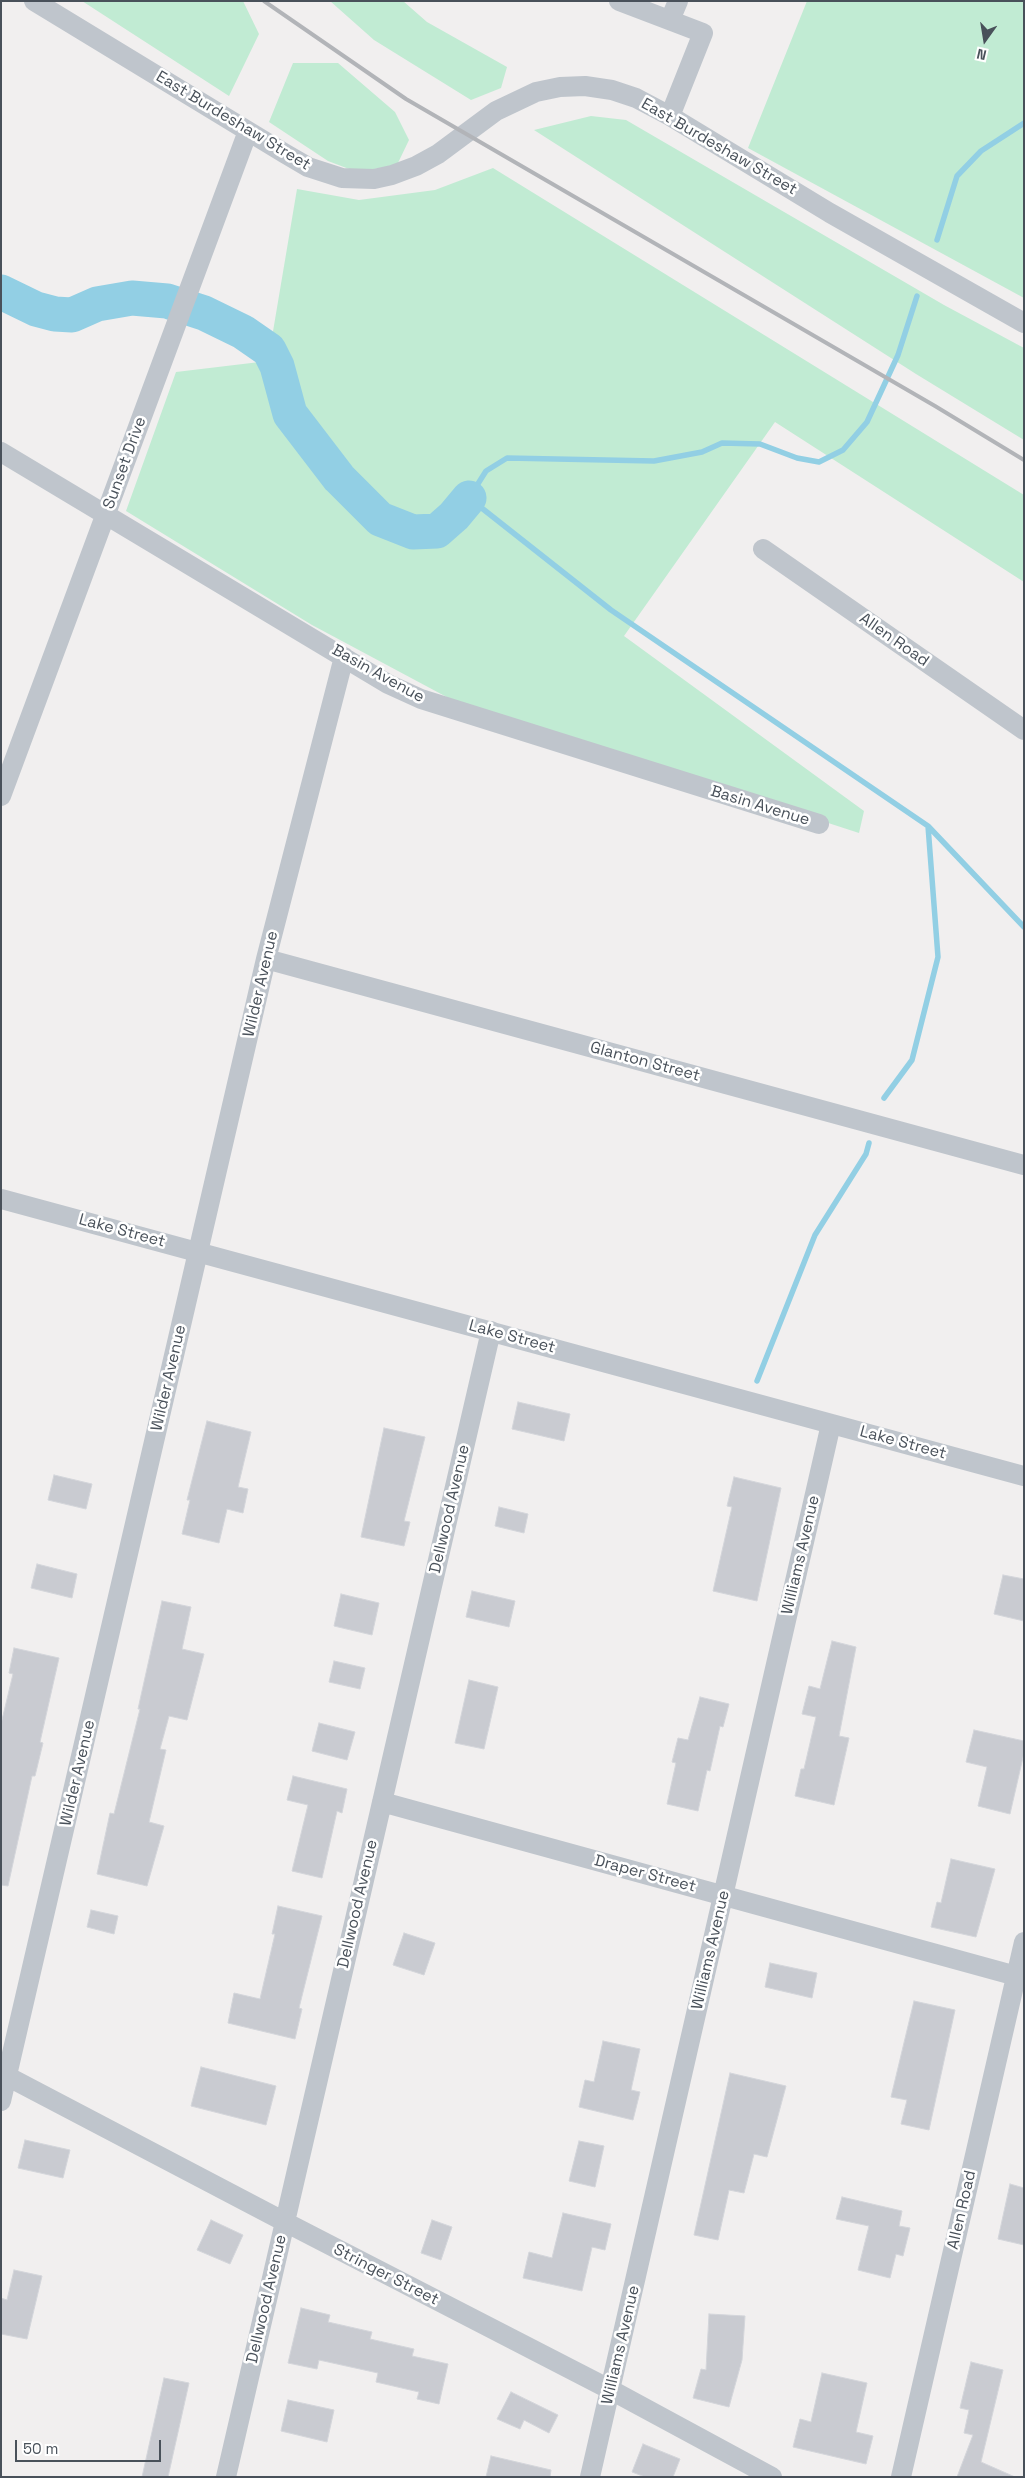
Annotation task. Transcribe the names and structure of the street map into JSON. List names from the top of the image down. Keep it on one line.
{"streets":{"street":["East Burdeshaw Street","Sunset Drive","Allen Road","Basin Avenue","Wilder Avenue","Glanton Street","Lake Street","Dellwood Avenue","Williams Avenue","Draper Street","Stringer Street"]},"crossings":[["East Burdeshaw Street","Sunset Drive"],["Sunset Drive","Basin Avenue"],["Allen Road","Draper Street"],["Basin Avenue","Wilder Avenue"],["Wilder Avenue","Glanton Street"],["Wilder Avenue","Lake Street"],["Wilder Avenue","Stringer Street"],["Lake Street","Dellwood Avenue"],["Lake Street","Williams Avenue"],["Dellwood Avenue","Draper Street"],["Dellwood Avenue","Stringer Street"],["Williams Avenue","Draper Street"],["Williams Avenue","Stringer Street"]],"scale_bar":"50 m","north":"bottom"}
